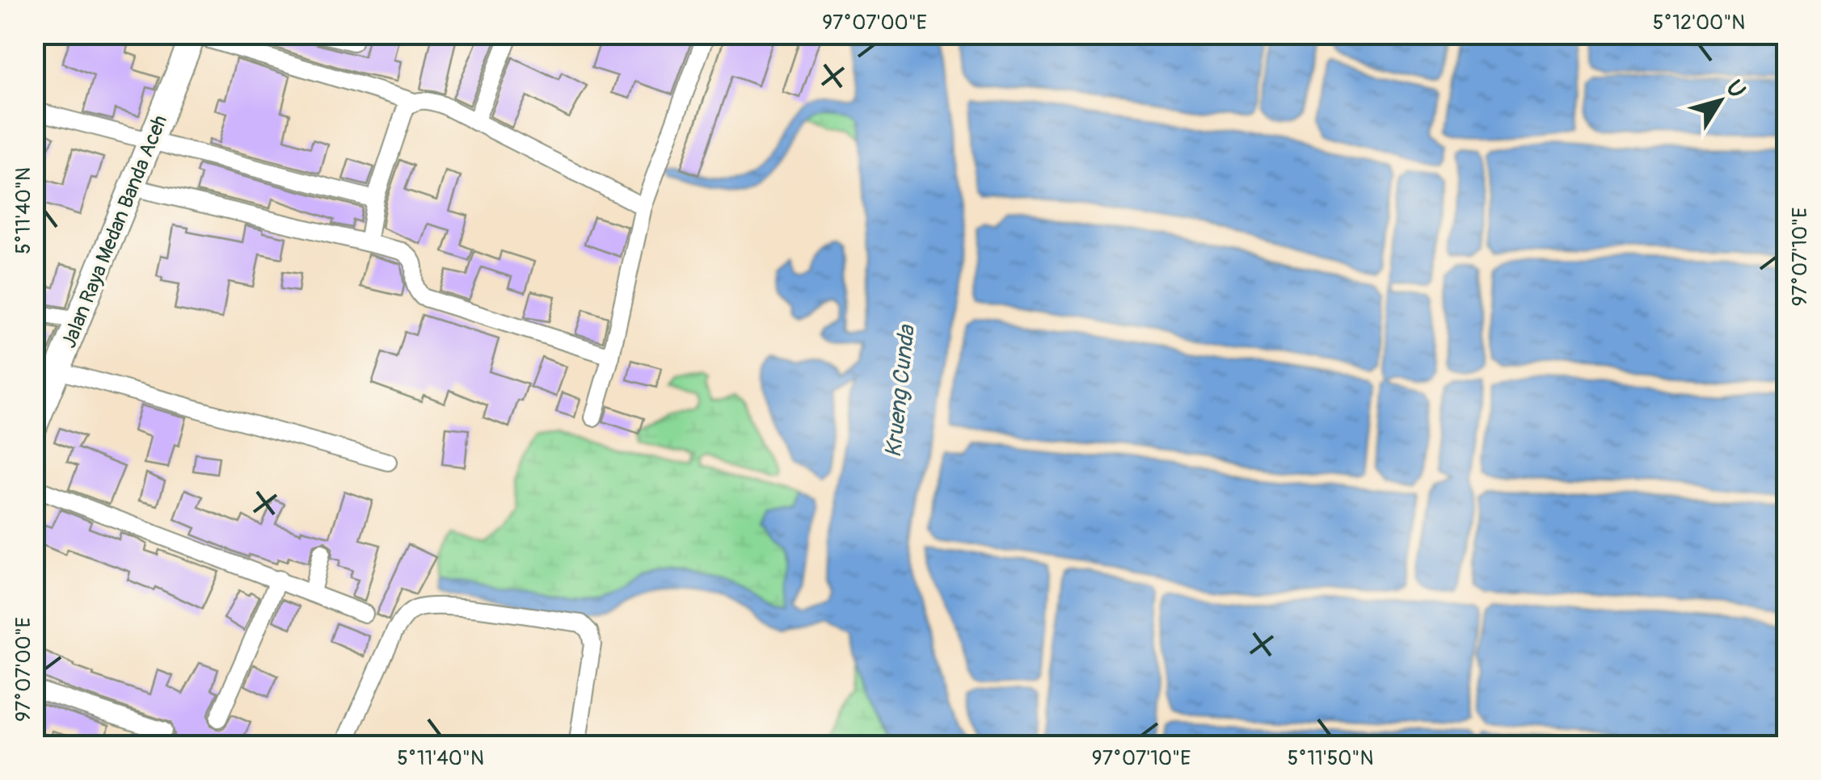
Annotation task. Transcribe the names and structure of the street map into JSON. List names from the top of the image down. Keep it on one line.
{"streets":{"highway":["Jalan Raya Medan Banda Aceh"]},"water":["Krueng Cunda"],"north":"top right","coordinates":["97°07'00\"E","5°12'00\"N","5°11'40\"N","97°07'10\"E","5°11'50\"N"]}
